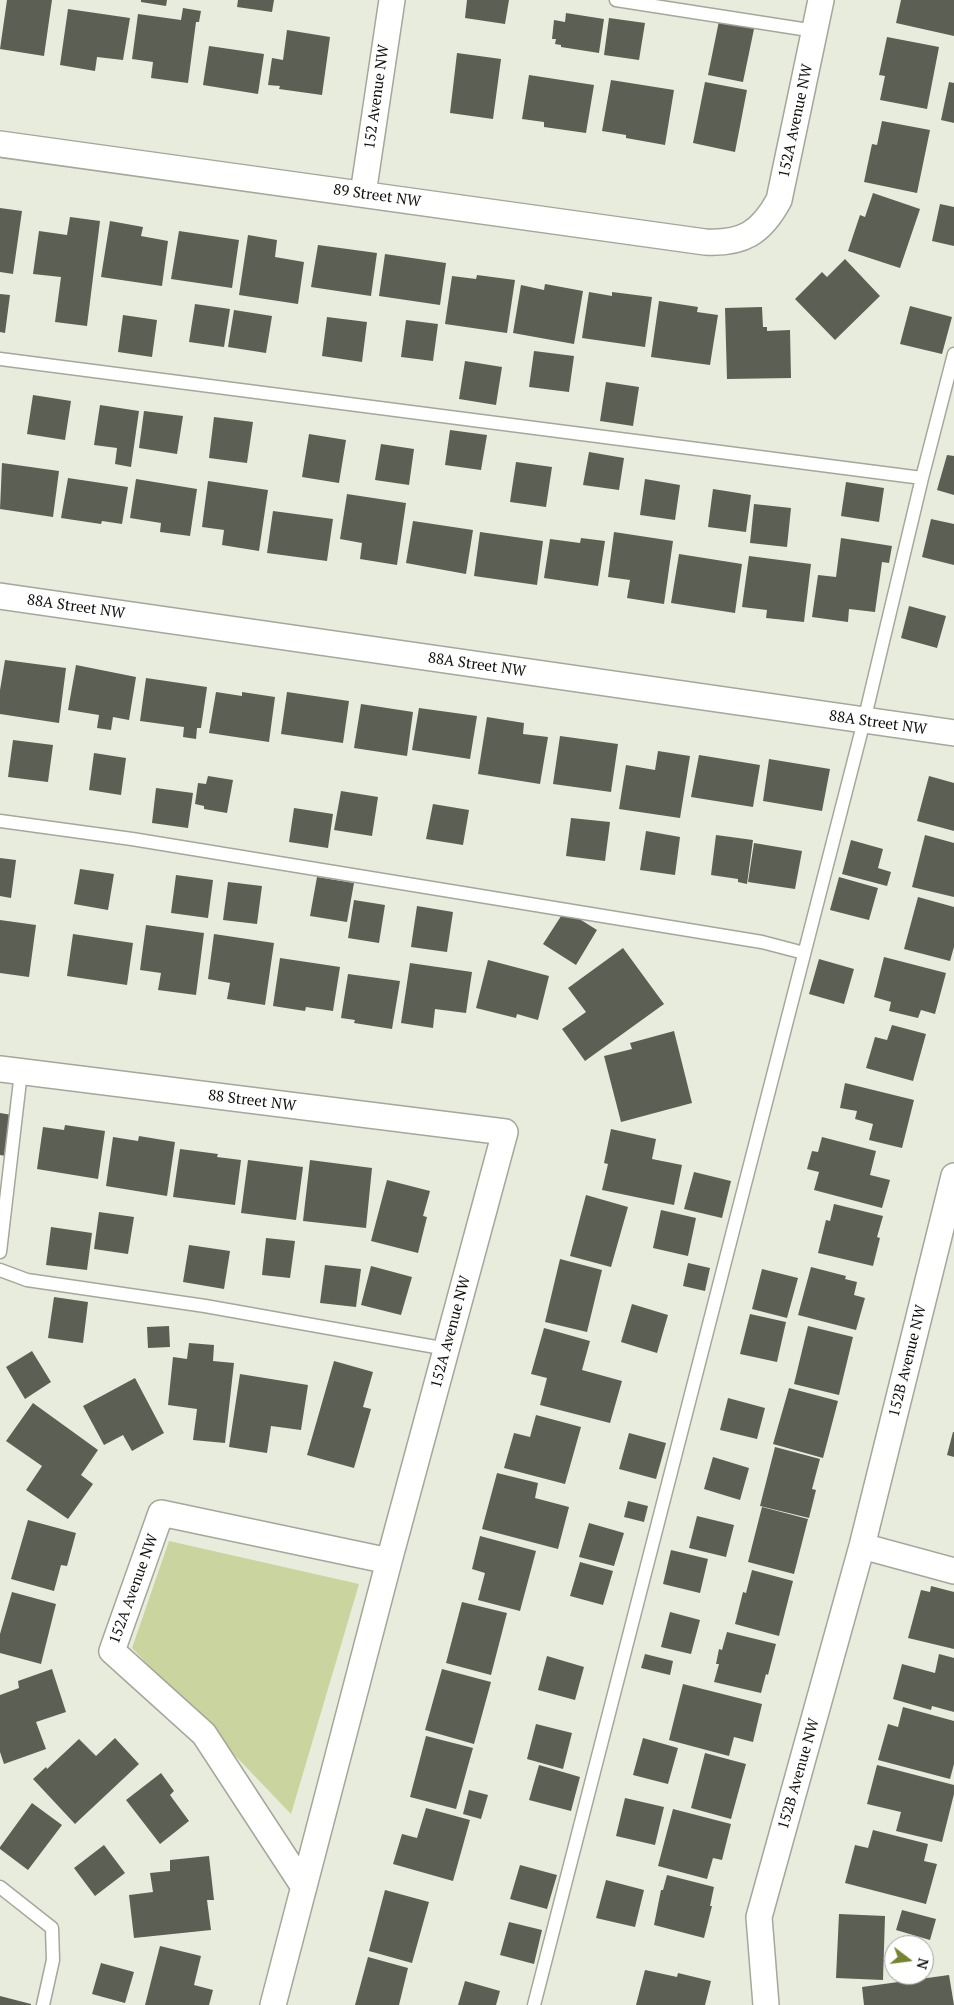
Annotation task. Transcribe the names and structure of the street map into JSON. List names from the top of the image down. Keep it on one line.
{"streets":{"street":["152 Avenue NW","152A Avenue NW","89 Street NW","88A Street NW","88 Street NW","152B Avenue NW"]},"crossings":[["152 Avenue NW","89 Street NW"],["152A Avenue NW","89 Street NW"],["152A Avenue NW","88 Street NW"]],"north":"right"}
